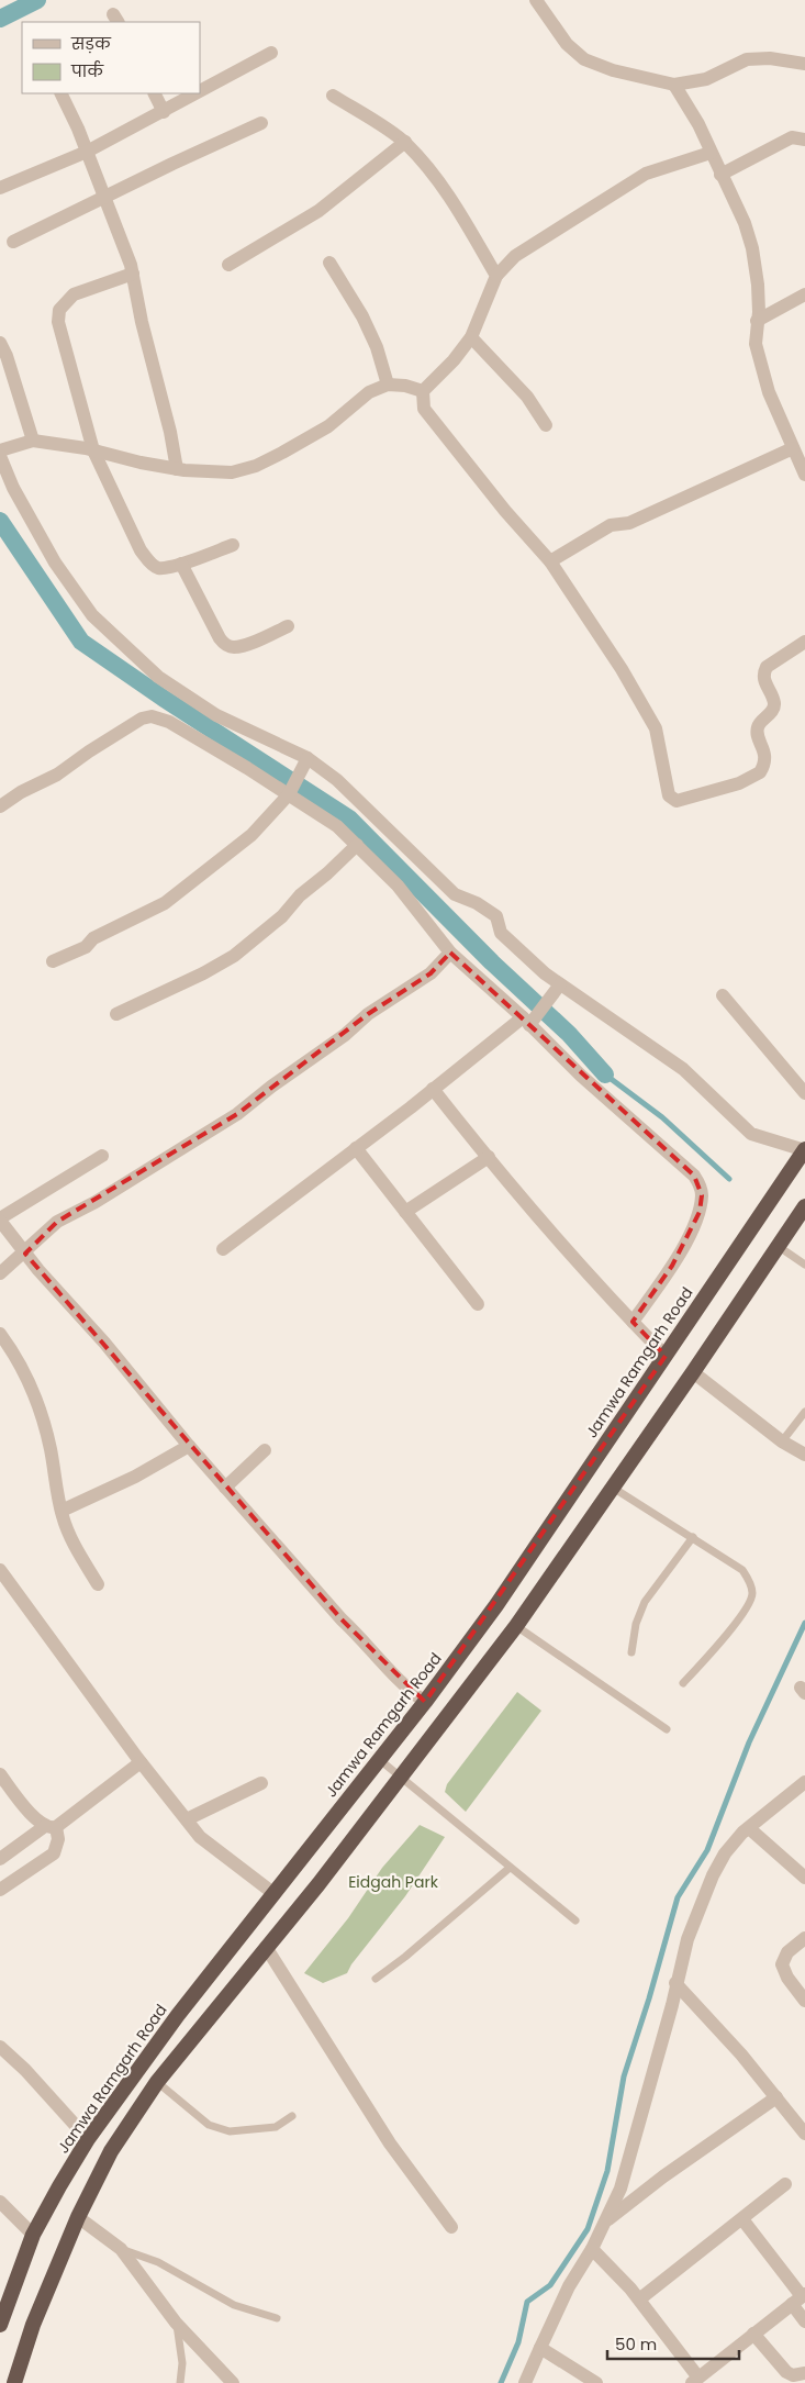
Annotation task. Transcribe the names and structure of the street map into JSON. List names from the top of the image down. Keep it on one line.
{"streets":{"highway":["Jamwa Ramgarh Road"]},"parks":["Eidgah Park"],"legend":["सड़क","पार्क"],"scale_bar":"50 m"}
